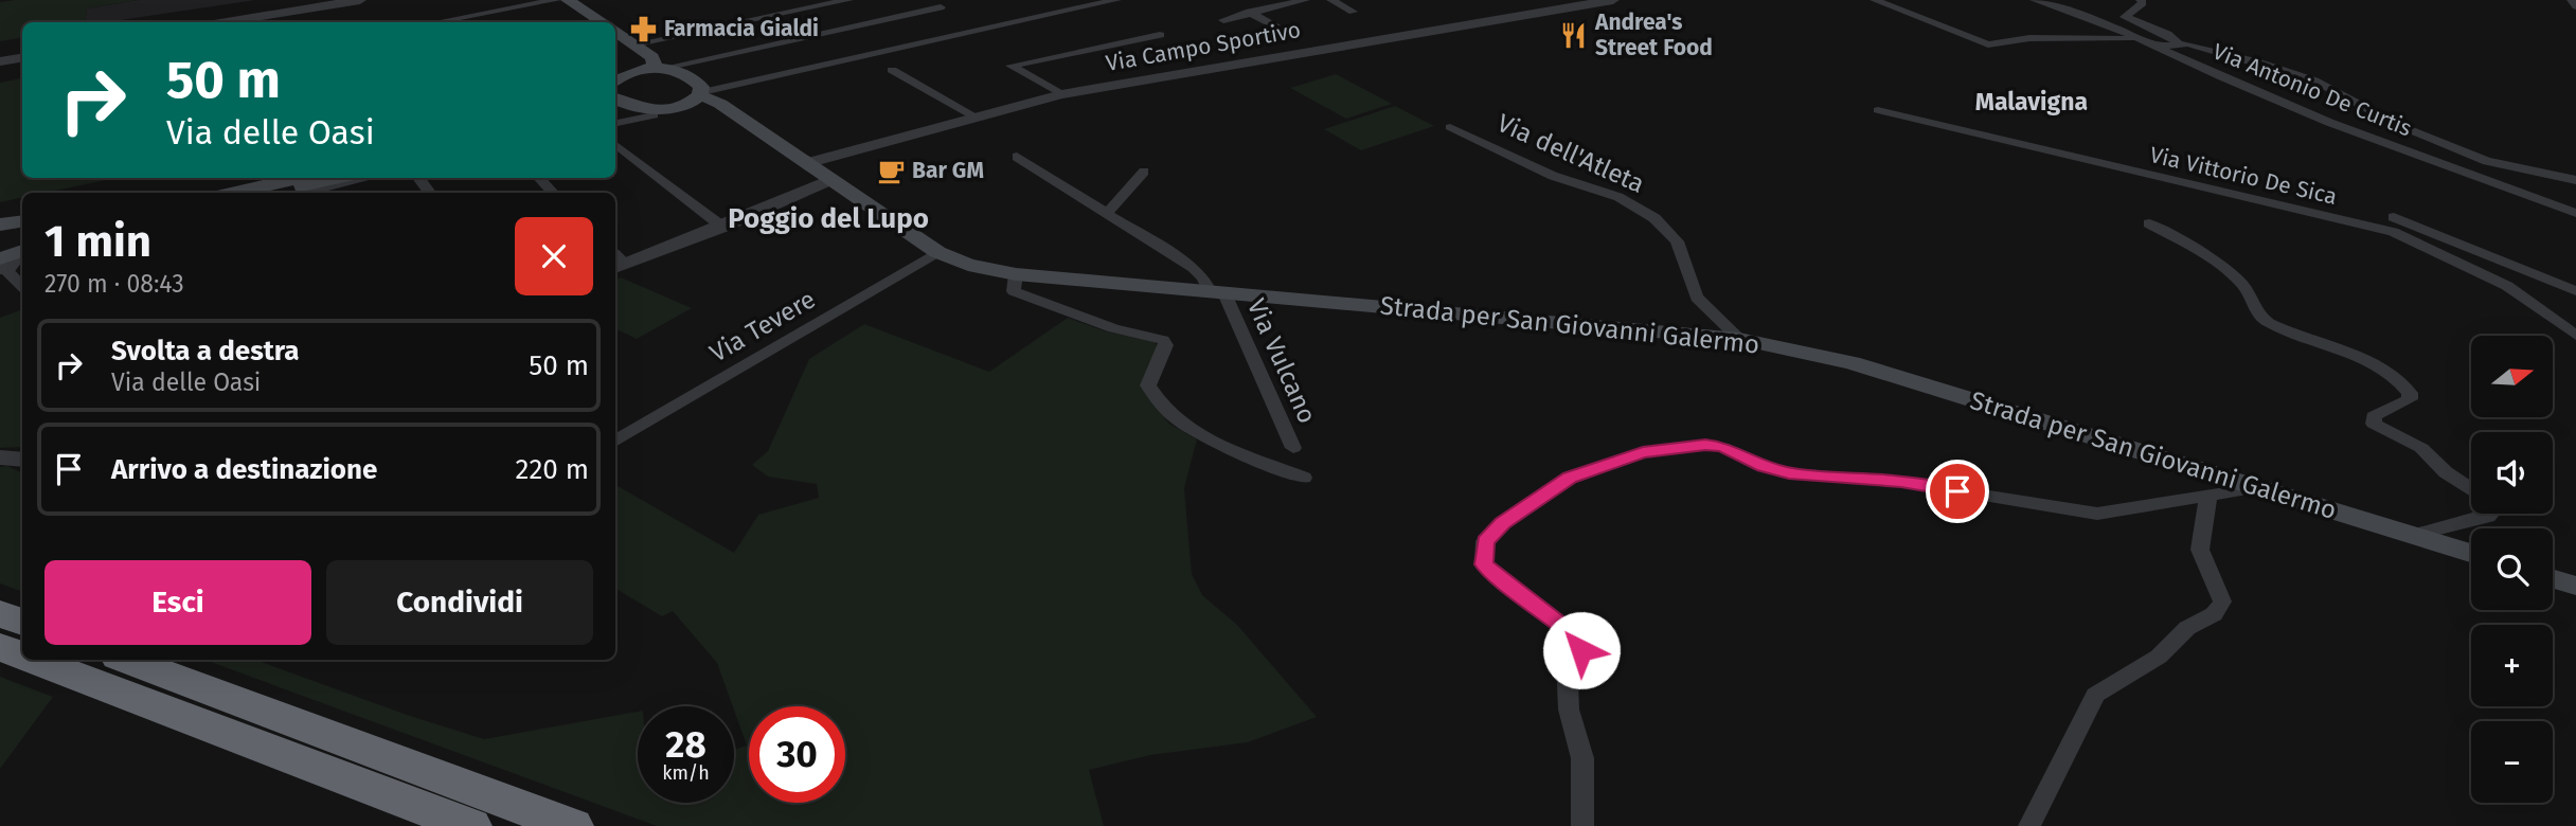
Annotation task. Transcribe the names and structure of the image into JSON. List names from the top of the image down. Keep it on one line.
{"streets":{"main road":["Strada per San Giovanni Galermo"],"street":["Via Campo Sportivo","Via Antonio De Curtis","Via dell'Atleta","Via Vittorio De Sica","Via Tevere","Via Vulcano"]},"crossings":[["Via Campo Sportivo","Strada per San Giovanni Galermo"],["Via dell'Atleta","Strada per San Giovanni Galermo"],["Strada per San Giovanni Galermo","Via Tevere"],["Strada per San Giovanni Galermo","Via Vulcano"]],"districts":["Malavigna","Poggio del Lupo"],"places":{"pharmacy":["Farmacia Gialdi"],"restaurant":["Andrea's Street Food"],"cafe":["Bar GM"]},"north":"right","page":{"turn":["50 m","Via delle Oasi"],"heading":["1 min","270 m · 08:43"],"list":[{"name":"Svolta a destra","note":"Via delle Oasi","value":"50 m"},{"name":"Arrivo a destinazione","value":"220 m"}],"map_buttons":["+","−"],"buttons":["Esci","Condividi"],"speed":"28 km/h","limit":"30"}}
